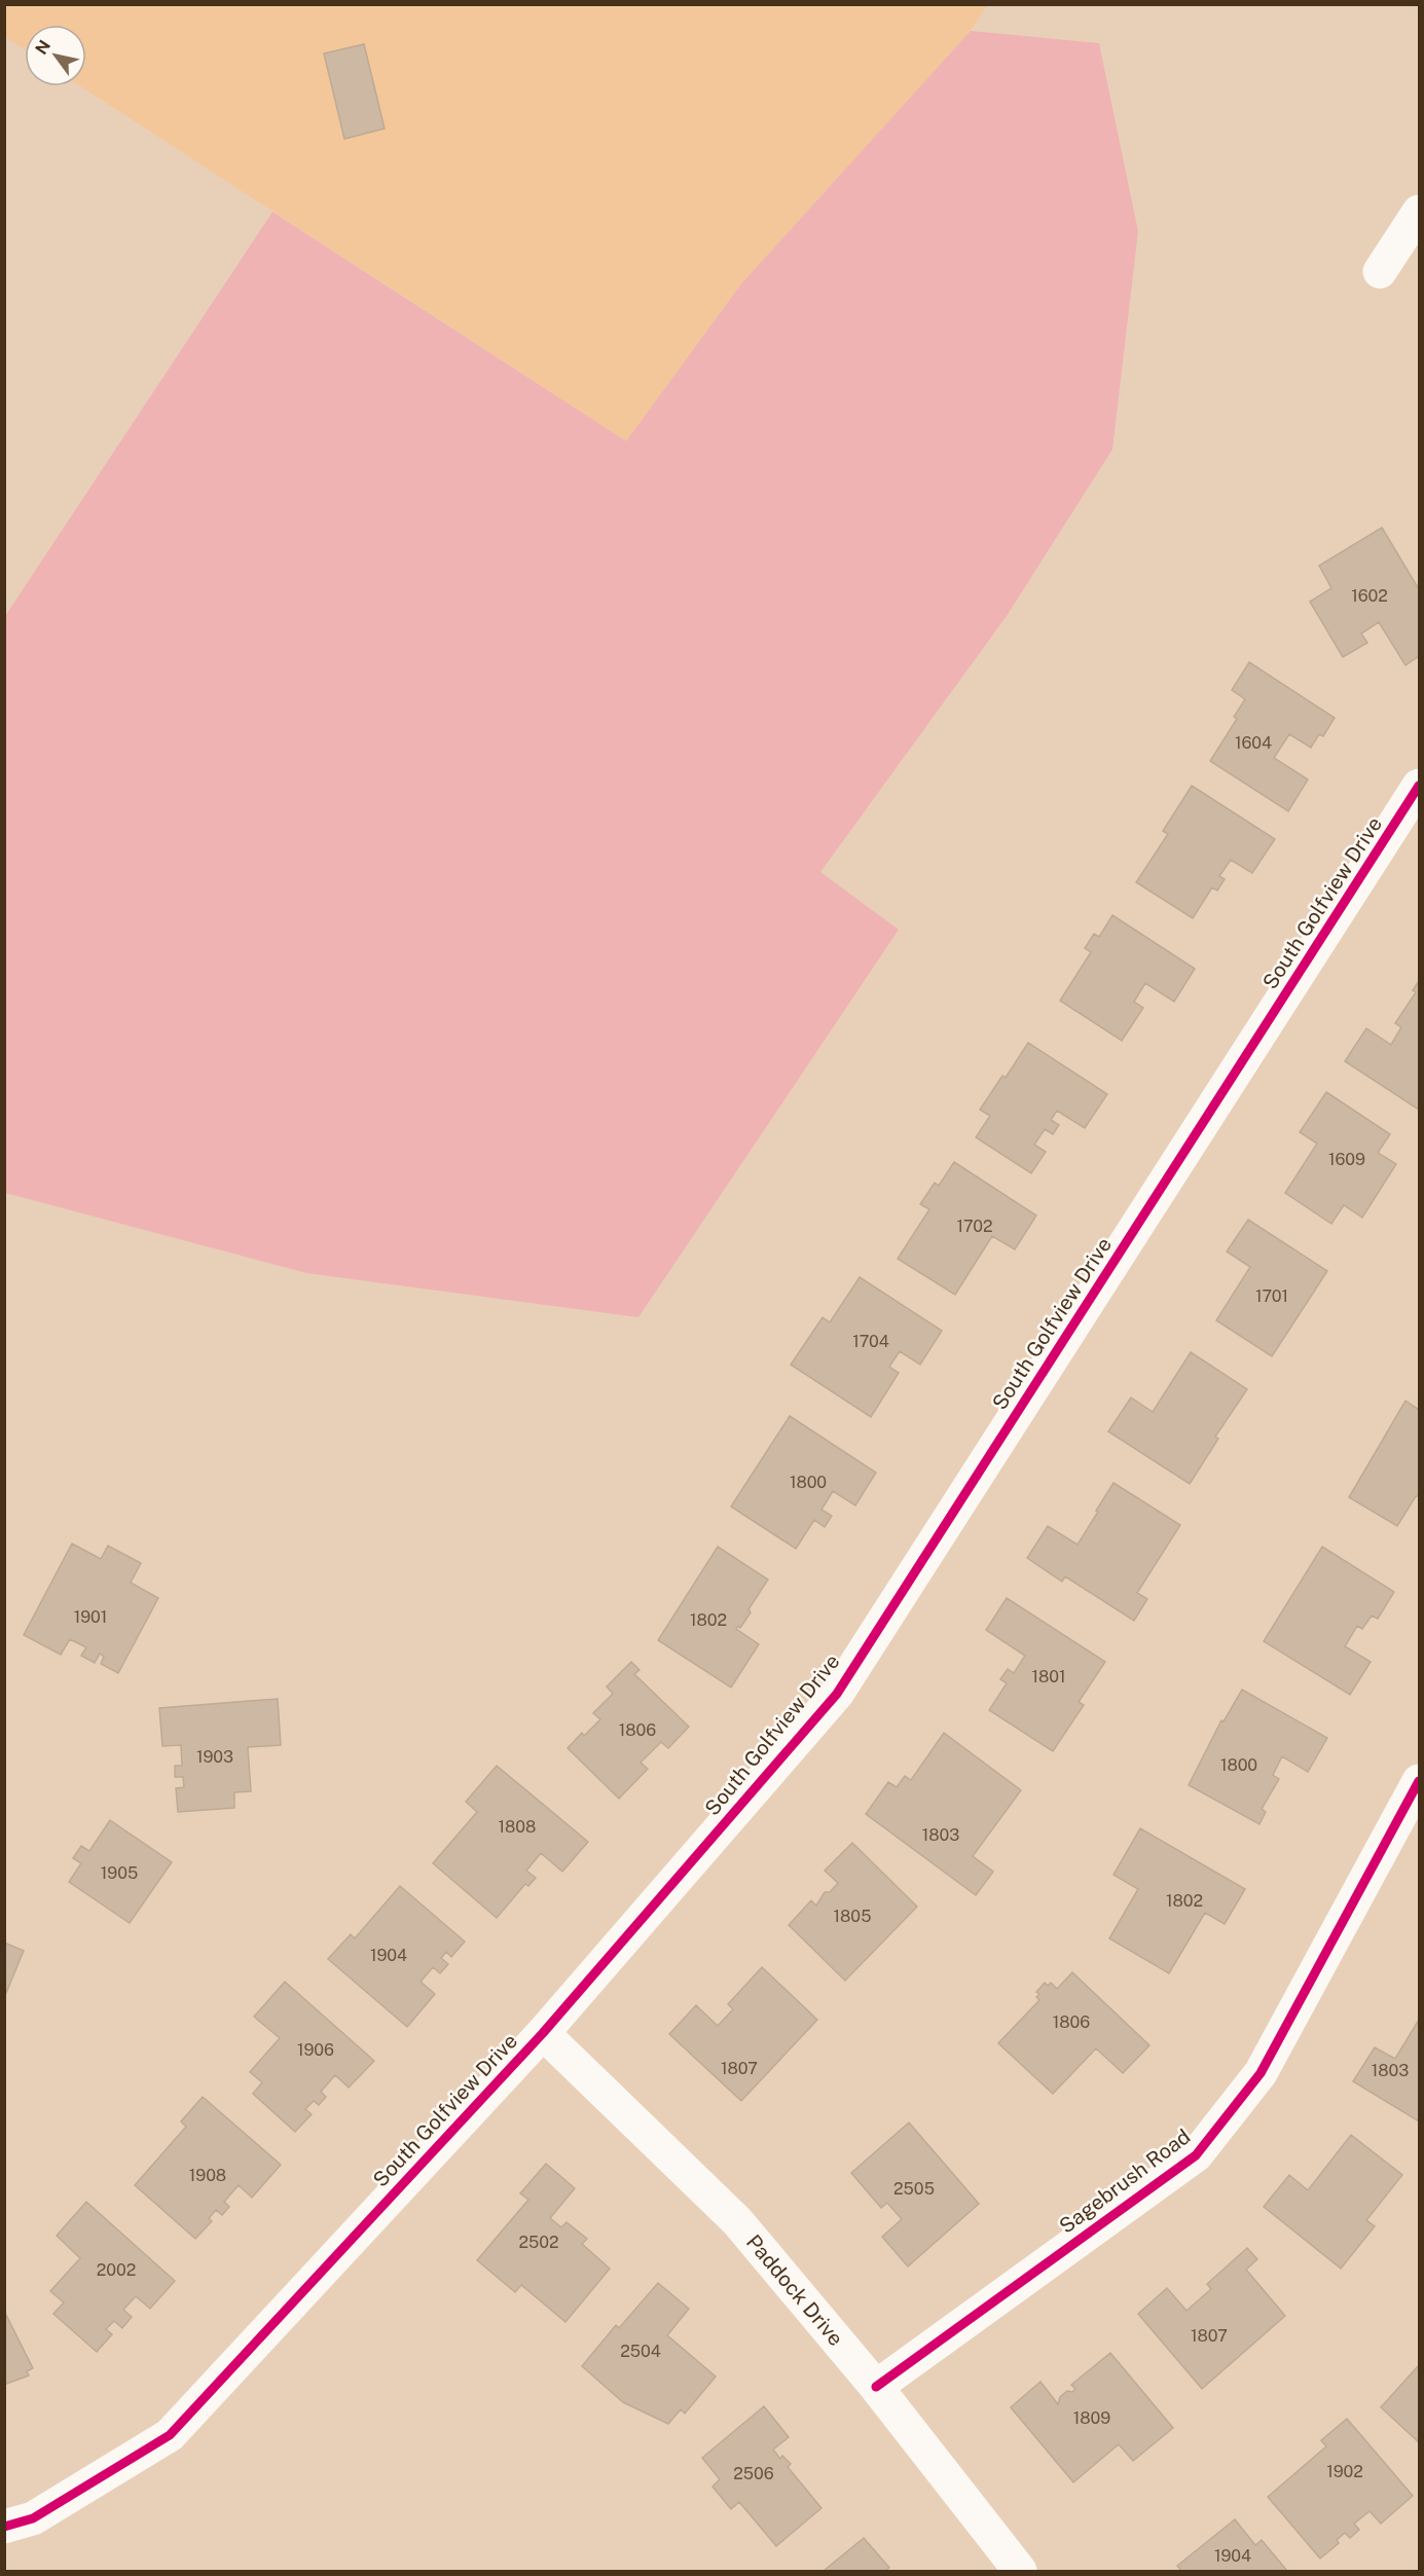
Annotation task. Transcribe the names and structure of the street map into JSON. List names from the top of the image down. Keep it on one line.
{"streets":{"street":["South Golfview Drive","Sagebrush Road","Paddock Drive"]},"crossings":[["South Golfview Drive","Paddock Drive"],["Sagebrush Road","Paddock Drive"]],"house_numbers":["1602","1604","1609","1702","1701","1704","1800","1901","1802","1801","1806","1903","1800","1808","1803","1905","1802","1805","1904","1806","1906","1807","1803","1908","2505","2502","2002","1807","2504","1809","1902","2506","1904"],"north":"top left"}
